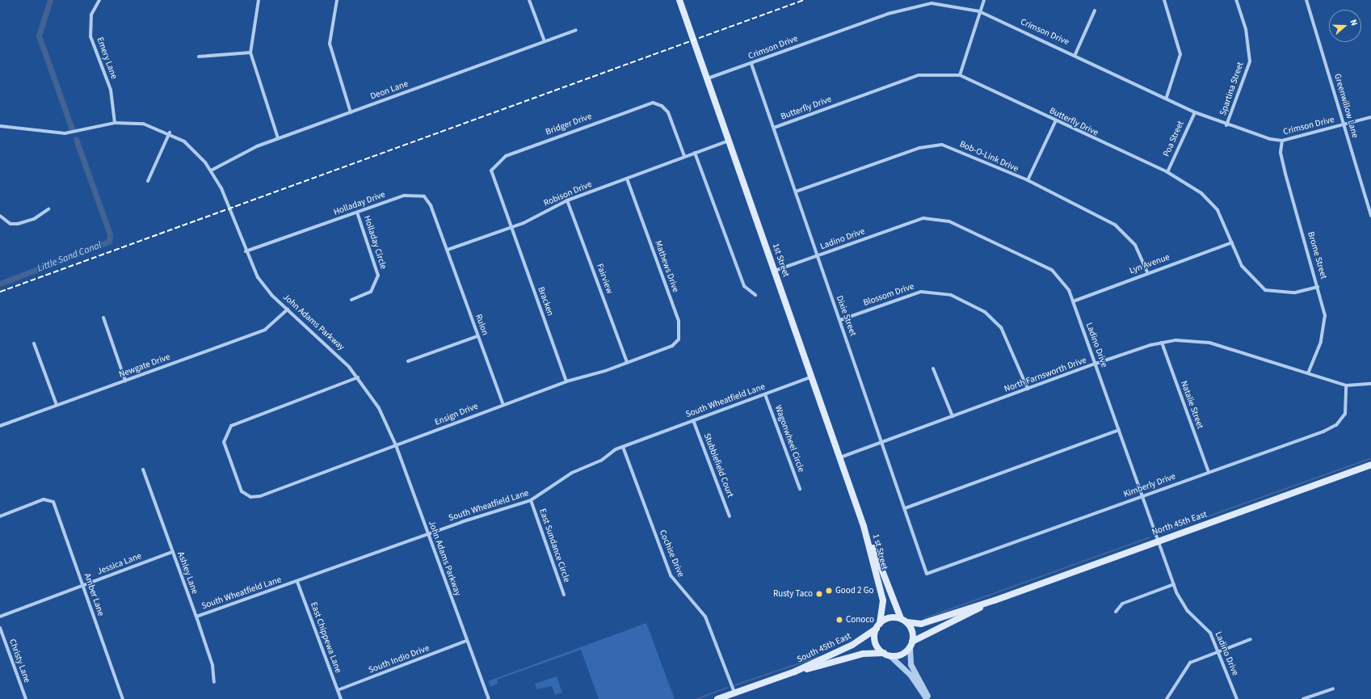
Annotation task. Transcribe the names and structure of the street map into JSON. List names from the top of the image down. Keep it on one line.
{"streets":{"main road":["1st Street","North 45th East","1 st Street","South 45th East"],"street":["Crimson Drive","Emery Lane","Spartina Street","Deon Lane","Greenwillow Lane","Butterfly Drive","Bridger Drive","Poa Street","Bob-O-Link Drive","Robison Drive","Holladay Drive","Ladino Drive","Holladay Circle","Brome Street","Lyn Avenue","Mathews Drive","Fairview","Blossom Drive","Bracken","Dixie Street","John Adams Parkway","Rulon","Newgate Drive","North Farnsworth Drive","South Wheatfield Lane","Natalie Street","Ensign Drive","Wagonwheel Circle","Stubblefield Court","Kimberly Drive","East Sundance Circle","Cochise Drive","Jessica Lane","Ashley Lane","Amber Lane","East Chippewa Lane","South Indio Drive","Christy Lane"]},"crossings":[["Crimson Drive","Spartina Street"],["Crimson Drive","Greenwillow Lane"],["Crimson Drive","Poa Street"],["Crimson Drive","Brome Street"],["Crimson Drive","1st Street"],["Crimson Drive","Dixie Street"],["Emery Lane","John Adams Parkway"],["Deon Lane","John Adams Parkway"],["Butterfly Drive","Poa Street"],["Butterfly Drive","Brome Street"],["Butterfly Drive","Lyn Avenue"],["Butterfly Drive","Dixie Street"],["Bridger Drive","Robison Drive"],["Bridger Drive","Bracken"],["Bob-O-Link Drive","Lyn Avenue"],["Bob-O-Link Drive","Dixie Street"],["Robison Drive","Holladay Drive"],["Robison Drive","1st Street"],["Robison Drive","Mathews Drive"],["Robison Drive","Fairview"],["Robison Drive","Bracken"],["Robison Drive","Rulon"],["Holladay Drive","Holladay Circle"],["Holladay Drive","John Adams Parkway"],["Holladay Drive","Rulon"],["Ladino Drive","1st Street"],["Ladino Drive","Lyn Avenue"],["Ladino Drive","Dixie Street"],["Ladino Drive","North Farnsworth Drive"],["Ladino Drive","Kimberly Drive"],["Ladino Drive","North 45th East"],["Brome Street","North Farnsworth Drive"],["1st Street","North Farnsworth Drive"],["1st Street","South Wheatfield Lane"],["1st Street","1 st Street"],["Mathews Drive","Ensign Drive"],["Fairview","Ensign Drive"],["Blossom Drive","Dixie Street"],["Blossom Drive","North Farnsworth Drive"],["Bracken","Ensign Drive"],["Dixie Street","North Farnsworth Drive"],["Dixie Street","Kimberly Drive"],["John Adams Parkway","Newgate Drive"],["John Adams Parkway","South Wheatfield Lane"],["John Adams Parkway","Ensign Drive"],["John Adams Parkway","South Indio Drive"],["Rulon","Ensign Drive"],["North Farnsworth Drive","Natalie Street"],["North Farnsworth Drive","Kimberly Drive"],["South Wheatfield Lane","Wagonwheel Circle"],["South Wheatfield Lane","Stubblefield Court"],["South Wheatfield Lane","East Sundance Circle"],["South Wheatfield Lane","Cochise Drive"],["South Wheatfield Lane","Ashley Lane"],["South Wheatfield Lane","East Chippewa Lane"],["Natalie Street","Kimberly Drive"],["North 45th East","1 st Street"],["North 45th East","South 45th East"],["1 st Street","South 45th East"],["Cochise Drive","South 45th East"],["Jessica Lane","Ashley Lane"],["Jessica Lane","Amber Lane"],["East Chippewa Lane","South Indio Drive"]],"water":["Little Sand Canal"],"places":["Good 2 Go","Rusty Taco","Conoco"],"north":"right"}
